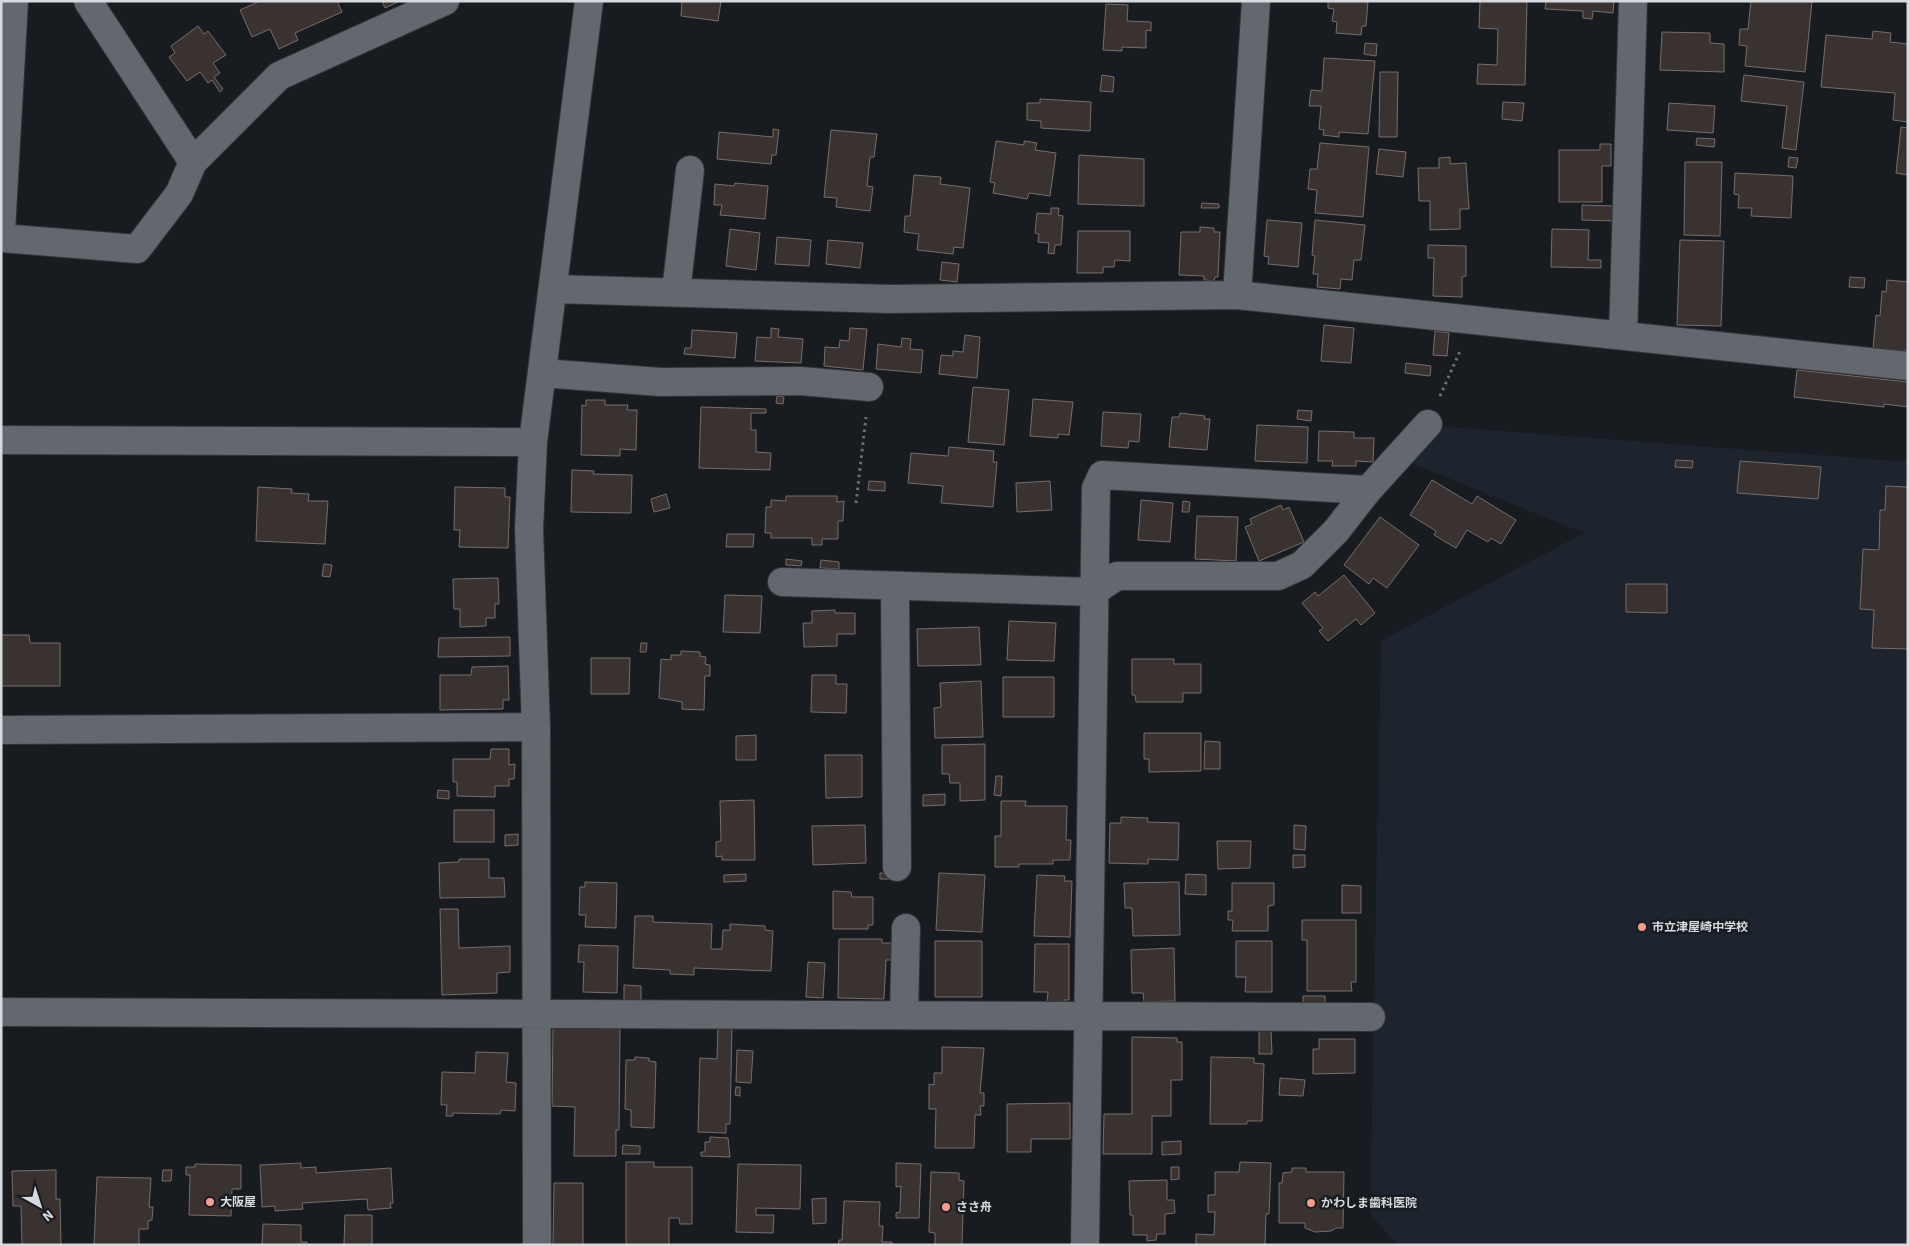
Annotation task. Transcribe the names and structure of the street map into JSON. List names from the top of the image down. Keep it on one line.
{"places":["市立津屋崎中学校","大阪屋","かわしま歯科医院","ささ舟"],"north":"bottom right"}
